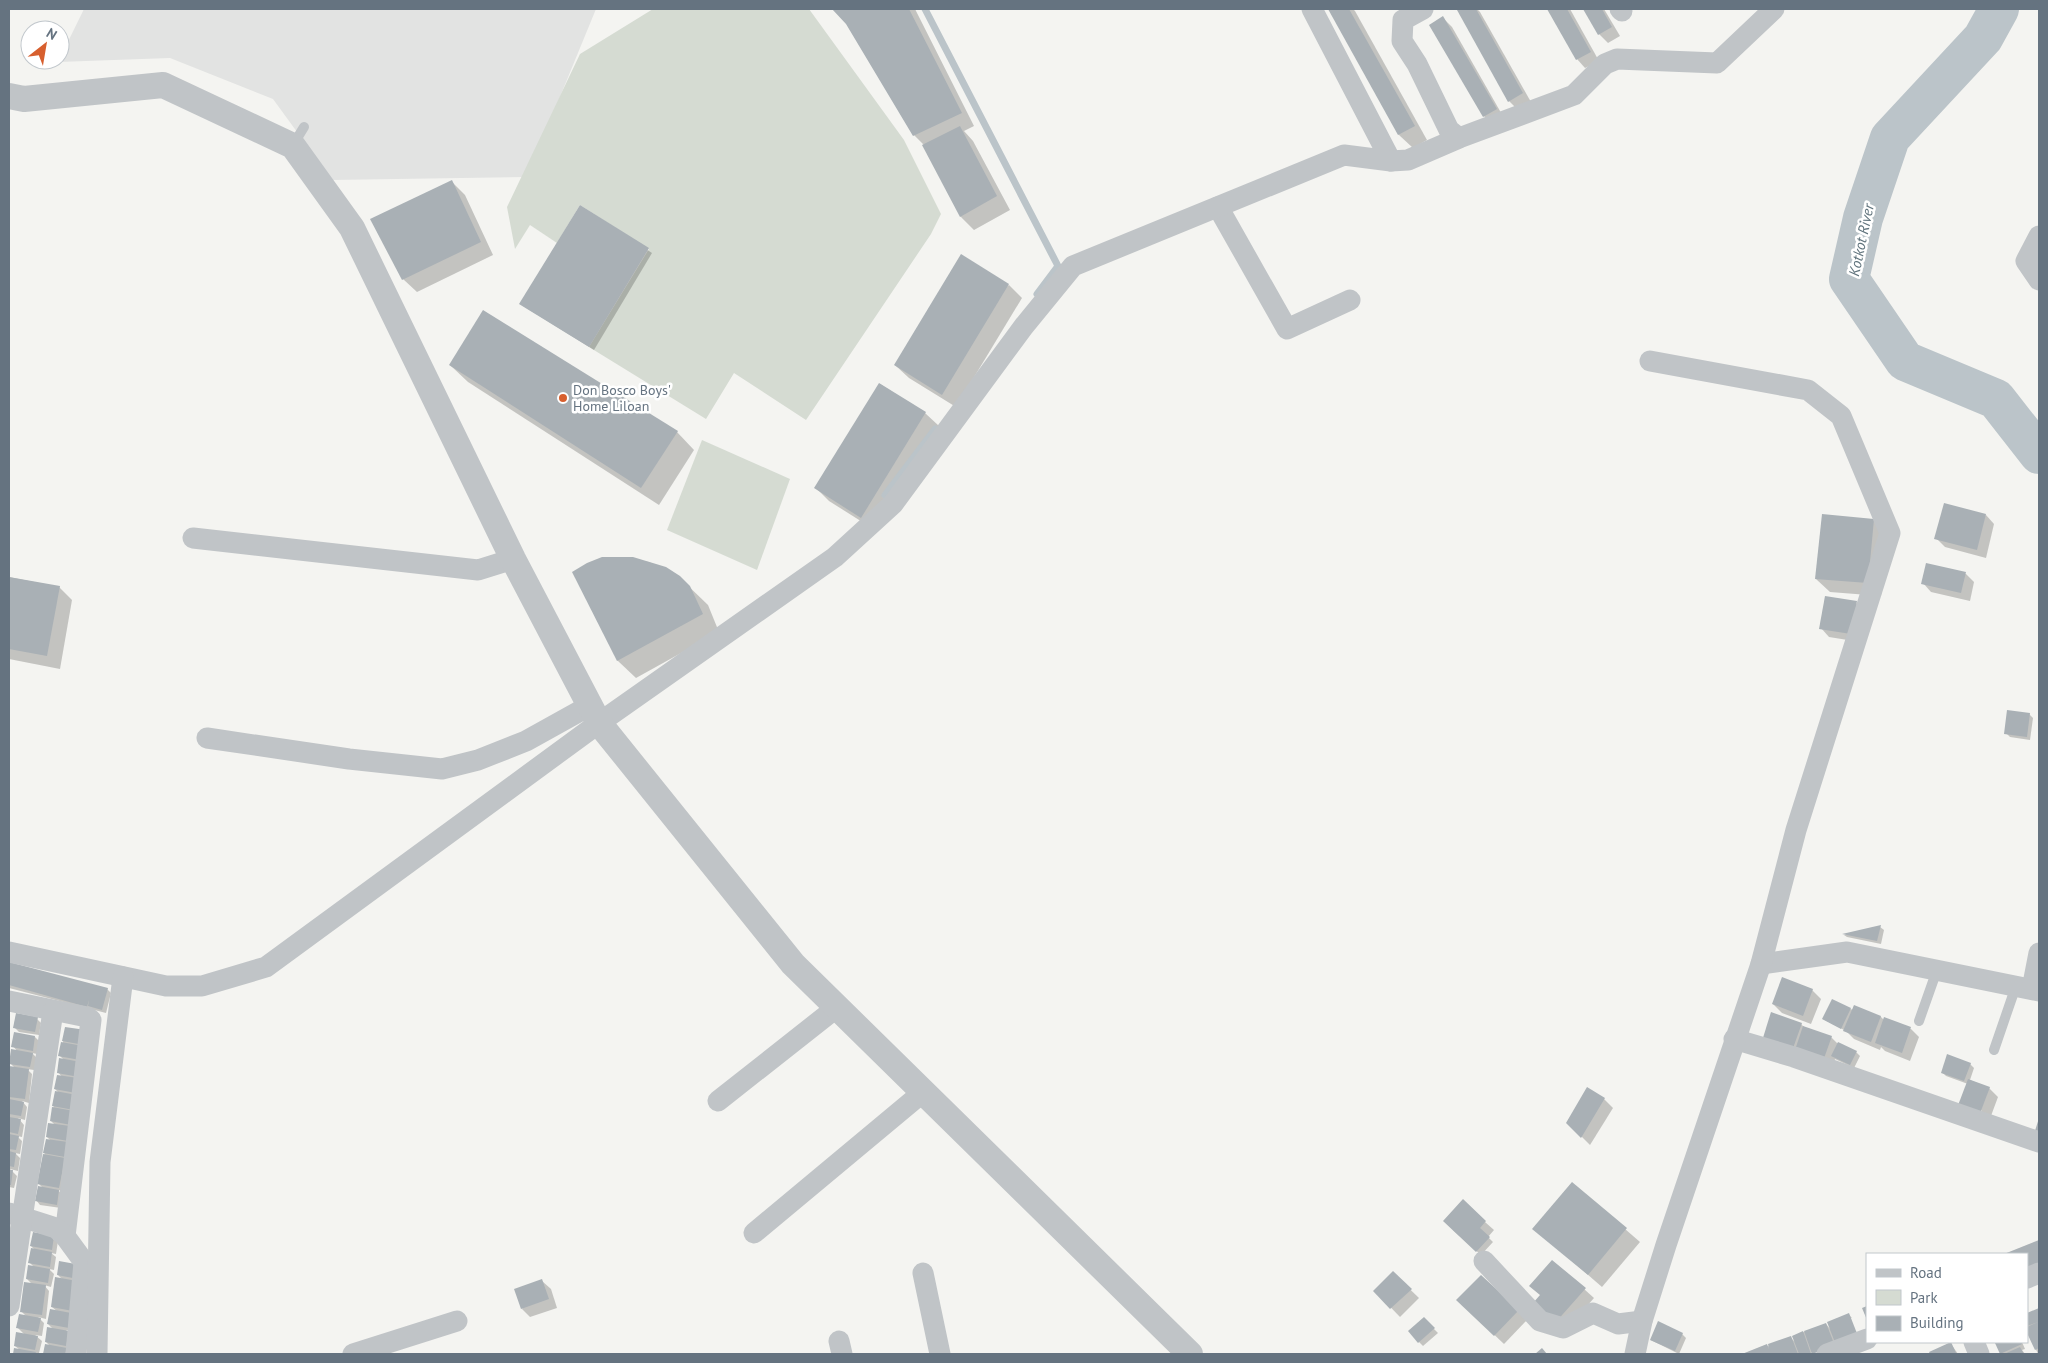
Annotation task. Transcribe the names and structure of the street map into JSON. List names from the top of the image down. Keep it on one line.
{"water":["Kotkot River"],"places":["Don Bosco Boys' Home Liloan"],"legend":["Road","Park","Building"],"north":"top right"}
